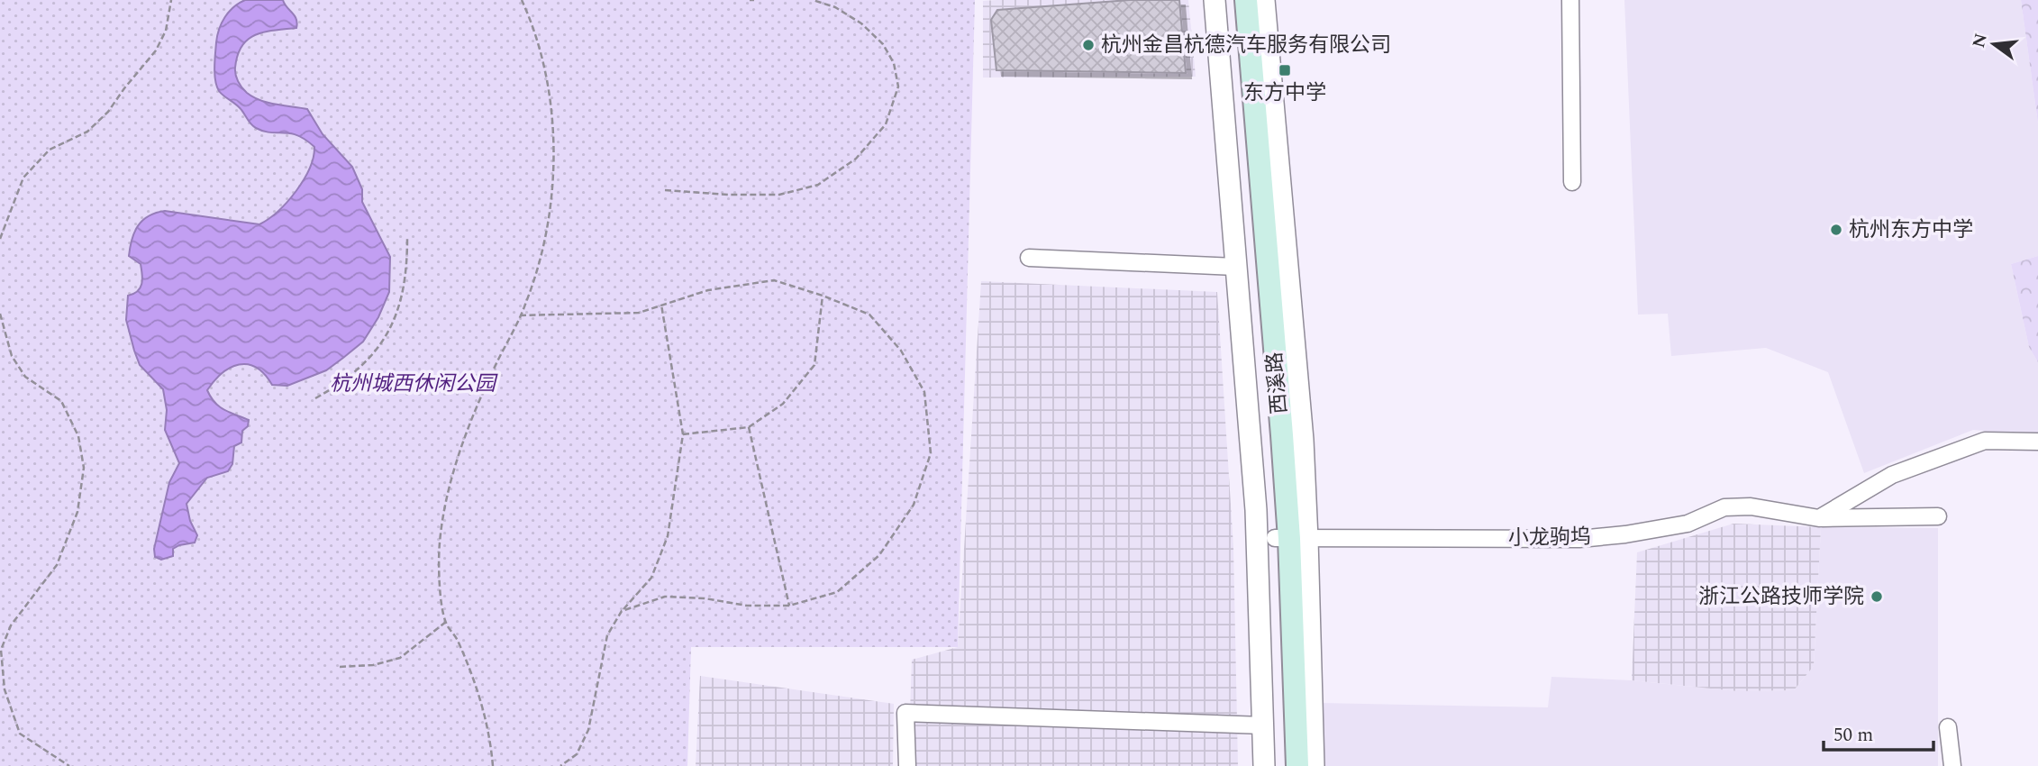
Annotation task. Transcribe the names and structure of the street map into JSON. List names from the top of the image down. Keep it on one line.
{"streets":{"main road":["西溪路"],"street":["小龙驹坞"]},"crossings":[["西溪路","小龙驹坞"]],"parks":["杭州城西休闲公园"],"places":{"other":["杭州金昌杭德汽车服务有限公司","杭州东方中学","浙江公路技师学院"],"transit":["东方中学"]},"scale_bar":"50 m","north":"left"}
